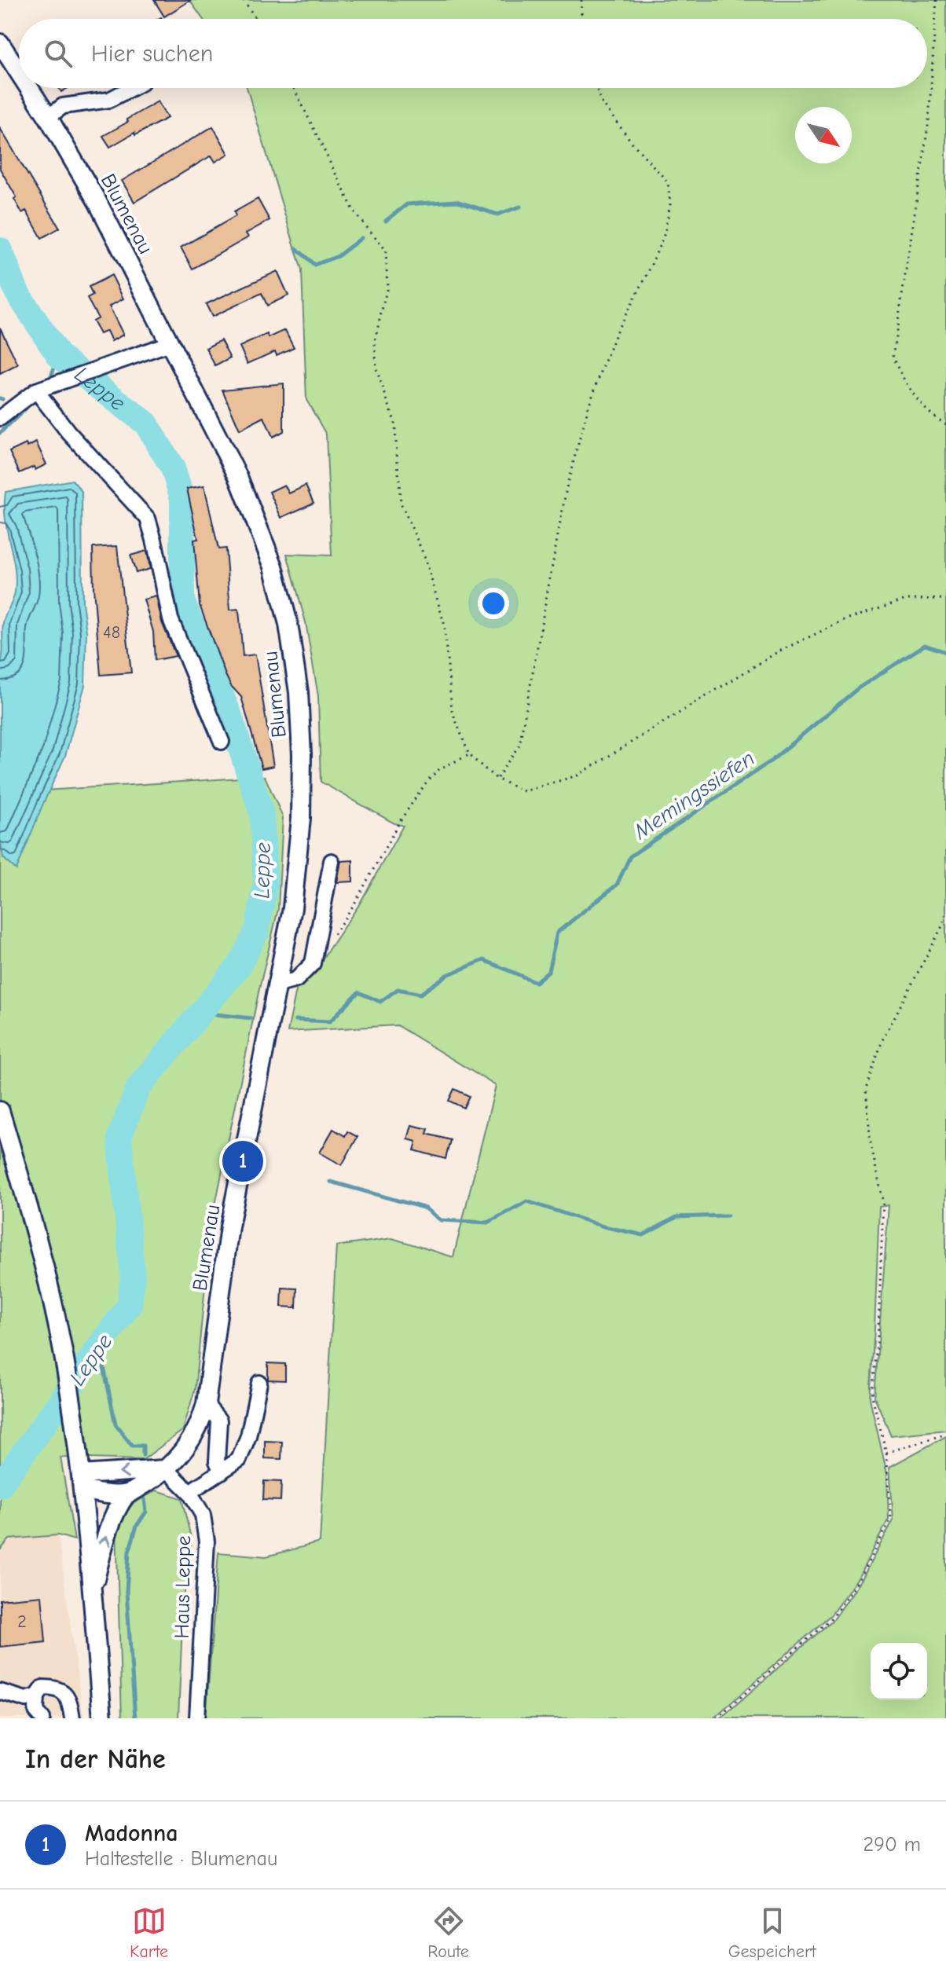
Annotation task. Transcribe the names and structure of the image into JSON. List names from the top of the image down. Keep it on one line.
{"streets":{"main road":["Blumenau"],"street":["Haus Leppe"]},"crossings":[["Blumenau","Haus Leppe"]],"water":["Leppe","Memingssiefen"],"house_numbers":["48","2"],"north":"bottom right","page":{"search":"Hier suchen","pins":"1","heading":"In der Nähe","list":[{"mark":"1","name":"Madonna","note":"Haltestelle · Blumenau","value":"290 m"}],"nav":["Karte","Route","Gespeichert"]}}
